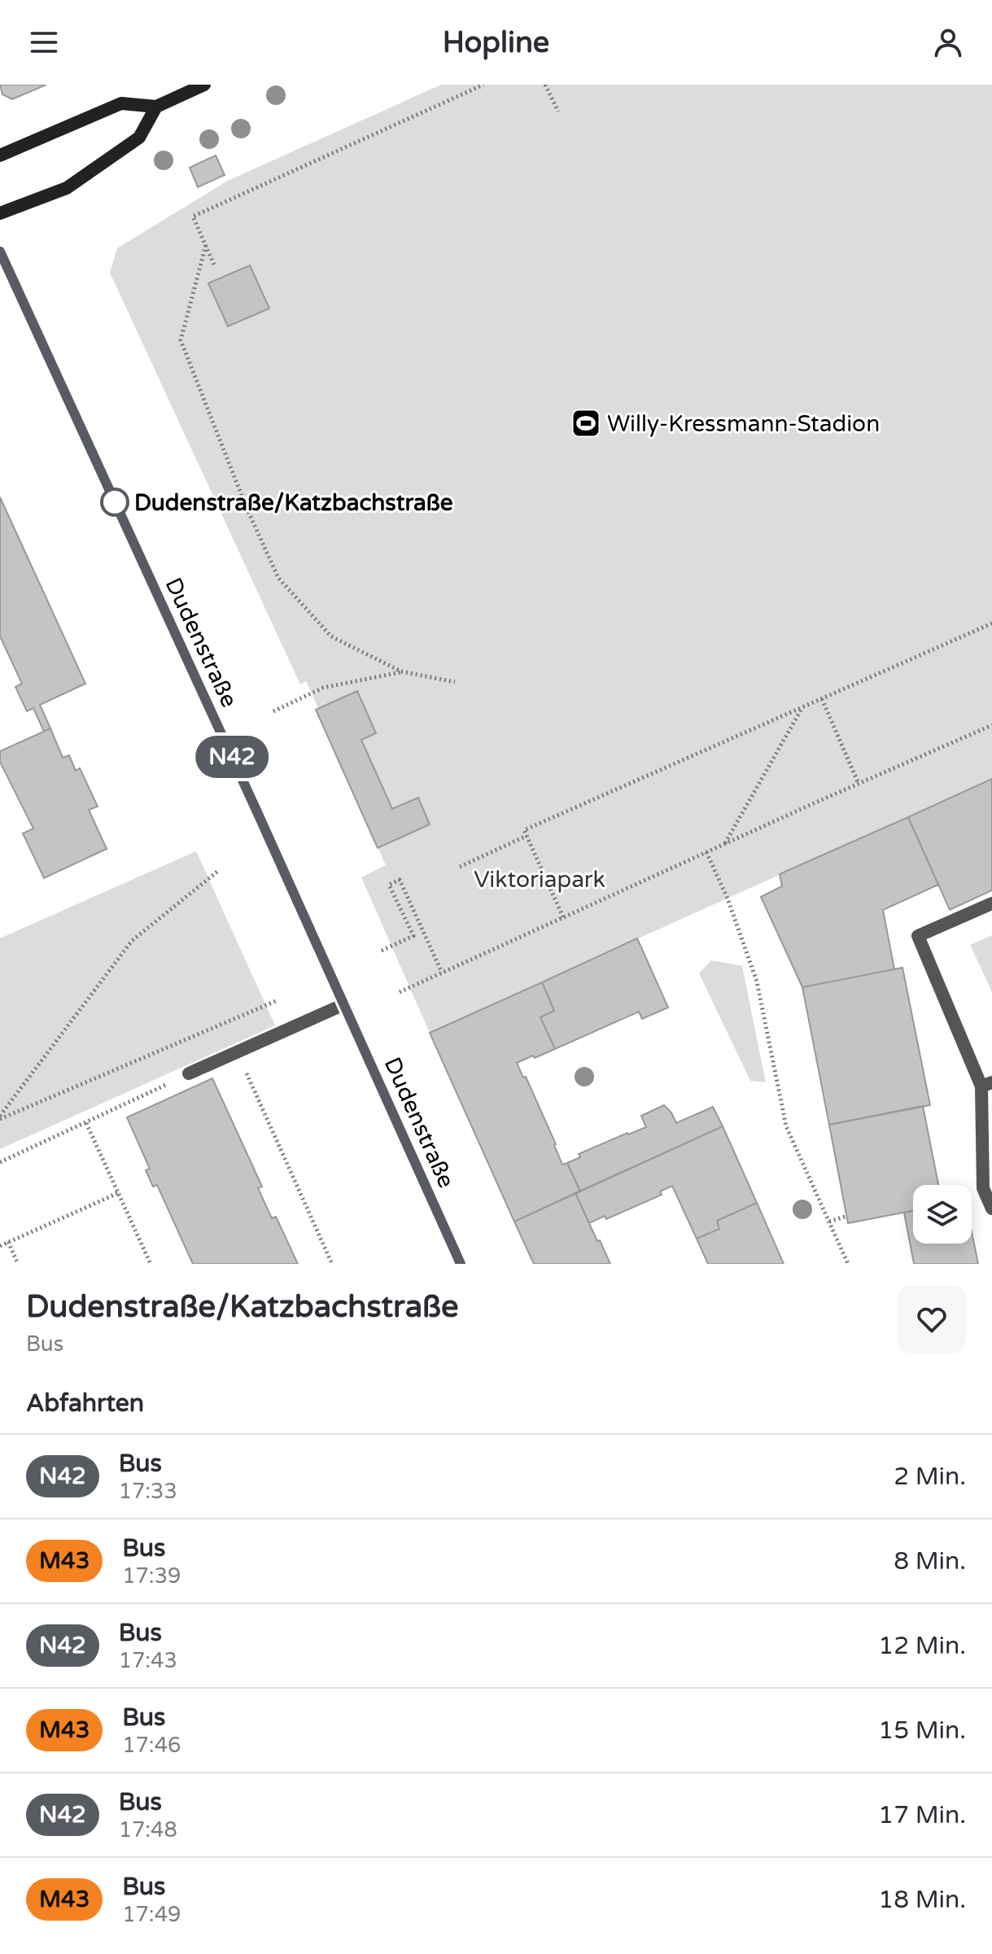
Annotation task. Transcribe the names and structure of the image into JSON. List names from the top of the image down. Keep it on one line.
{"streets":{"main road":["Dudenstraße"]},"parks":["Viktoriapark"],"places":{"sports":["Willy-Kressmann-Stadion"],"other":["Dudenstraße/Katzbachstraße"]},"lines":["bus line N42"],"page":{"header":"Hopline","on_map":"N42","heading":[["Dudenstraße/Katzbachstraße","Bus"],"Abfahrten"],"list":[{"mark":"N42","name":"Bus","note":"17:33","value":"2 Min."},{"mark":"M43","name":"Bus","note":"17:39","value":"8 Min."},{"mark":"N42","name":"Bus","note":"17:43","value":"12 Min."},{"mark":"M43","name":"Bus","note":"17:46","value":"15 Min."},{"mark":"N42","name":"Bus","note":"17:48","value":"17 Min."},{"mark":"M43","name":"Bus","note":"17:49","value":"18 Min."}]}}
